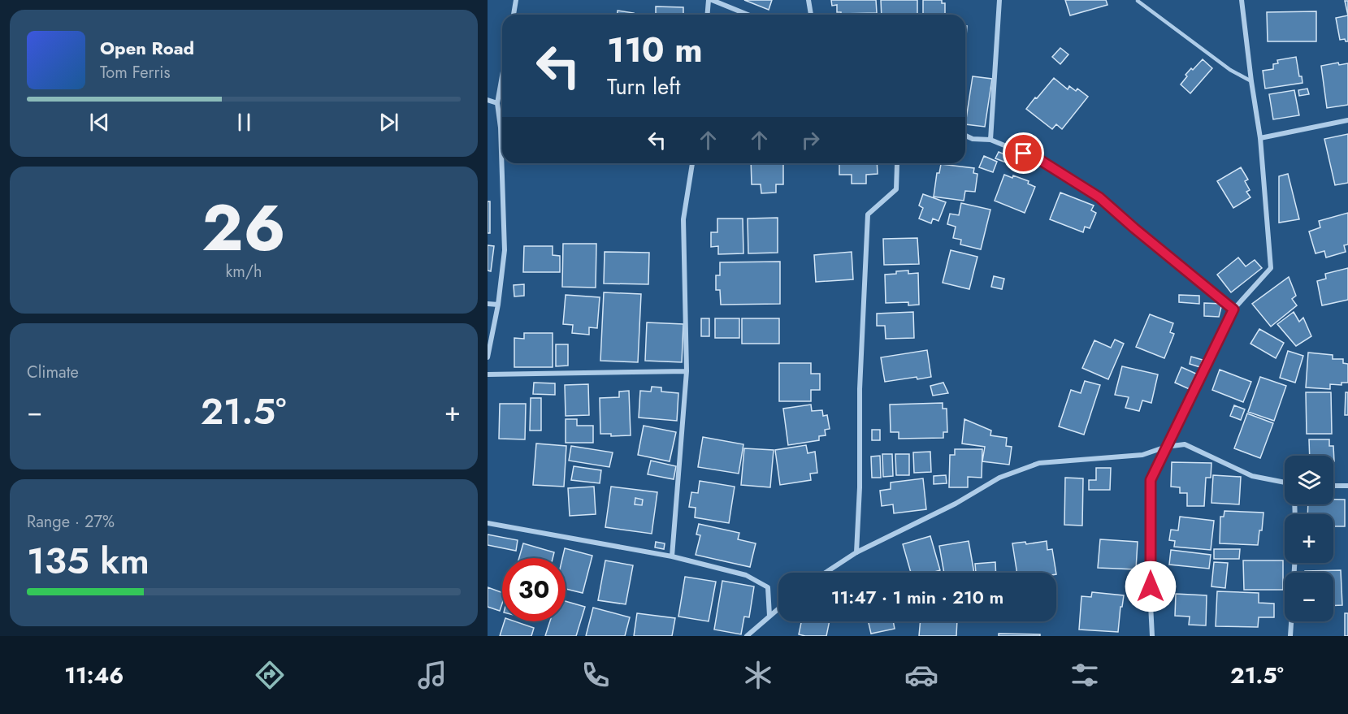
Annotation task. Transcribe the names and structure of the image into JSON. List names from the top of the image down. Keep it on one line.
{"page":{"turn":["110 m","Turn left"],"song":["Open Road","Tom Ferris"],"tile":[["26","km/h"],"Climate",["Range · 27%","135 km"]],"heat":["−","21.5°","+"],"map_buttons":["+","−"],"limit":"30","trip":"11:47 · 1 min · 210 m","tabs":["11:46","21.5°"]}}
